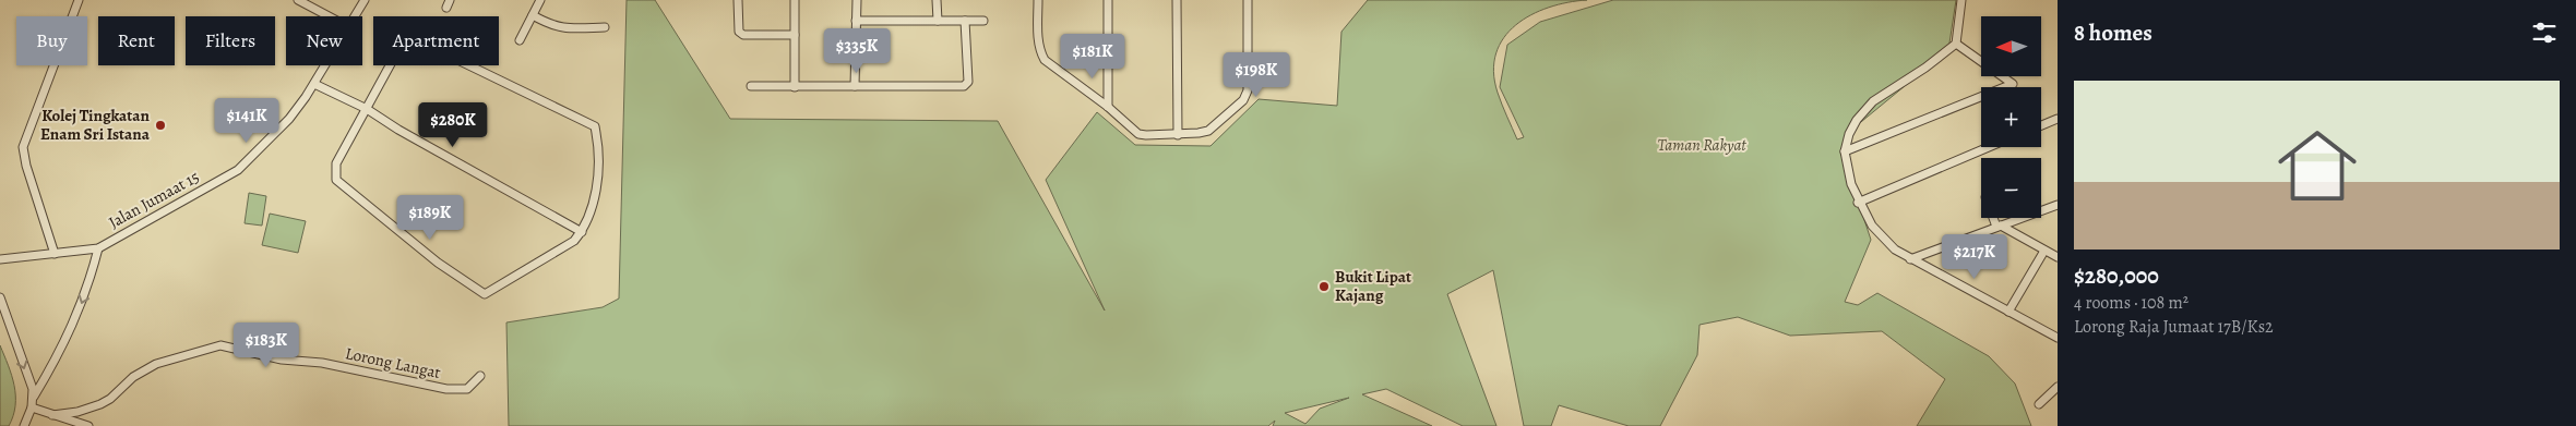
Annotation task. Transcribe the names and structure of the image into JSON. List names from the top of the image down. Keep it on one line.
{"streets":{"street":["Jalan Jumaat 15","Lorong Langat"]},"parks":["Taman Rakyat"],"places":["Kolej Tingkatan Enam Sri Istana","Bukit Lipat Kajang"],"north":"left","page":{"heading":"8 homes","map_buttons":["+","−"],"chip":["Buy","Rent","Filters","New","Apartment"],"price":["$335K","$181K","$198K","$141K","$280K","$189K","$217K","$183K"],"list":[{"name":"$280,000","note":"4 rooms · 108 m² · Lorong Raja Jumaat 17B/Ks2"}]}}
